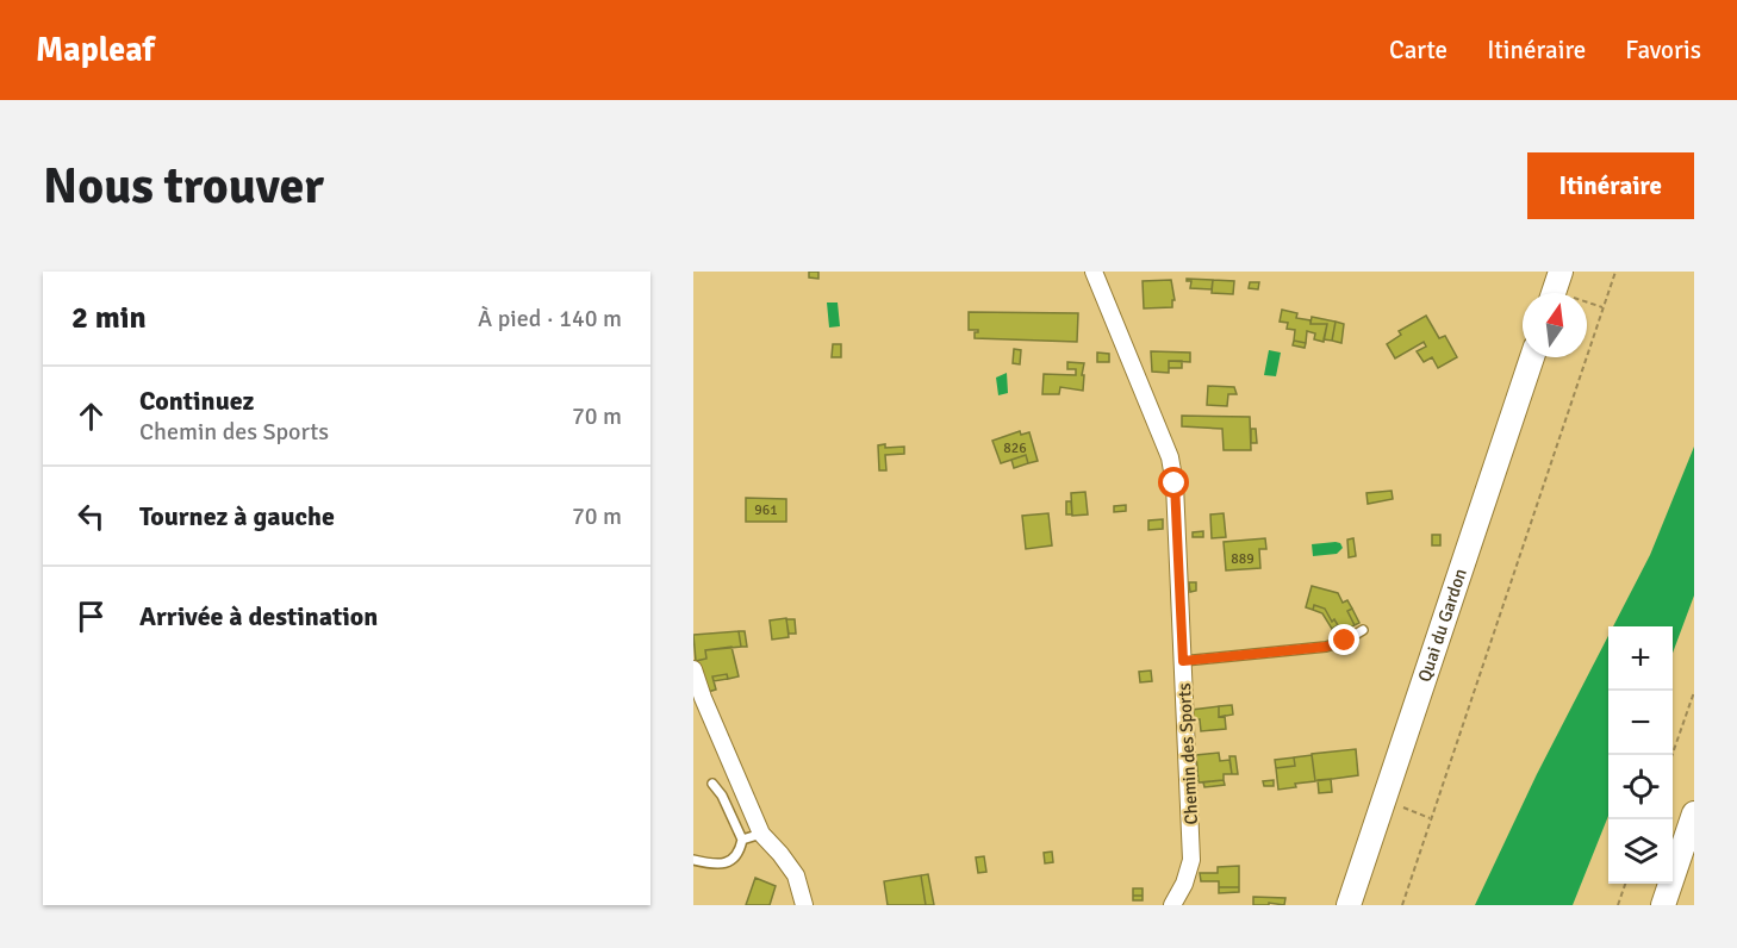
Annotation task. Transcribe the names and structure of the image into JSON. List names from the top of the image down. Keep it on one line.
{"streets":{"main road":["Quai du Gardon"],"street":["Chemin des Sports"]},"house_numbers":["826","961","889"],"north":"top","page":{"header":"Mapleaf","nav":["Carte","Itinéraire","Favoris"],"buttons":"Itinéraire","title":"Nous trouver","heading":["2 min","À pied · 140 m"],"list":[["Continuez","Chemin des Sports","70 m"],["Tournez à gauche","70 m"],"Arrivée à destination"],"map_buttons":["+","−"]}}
